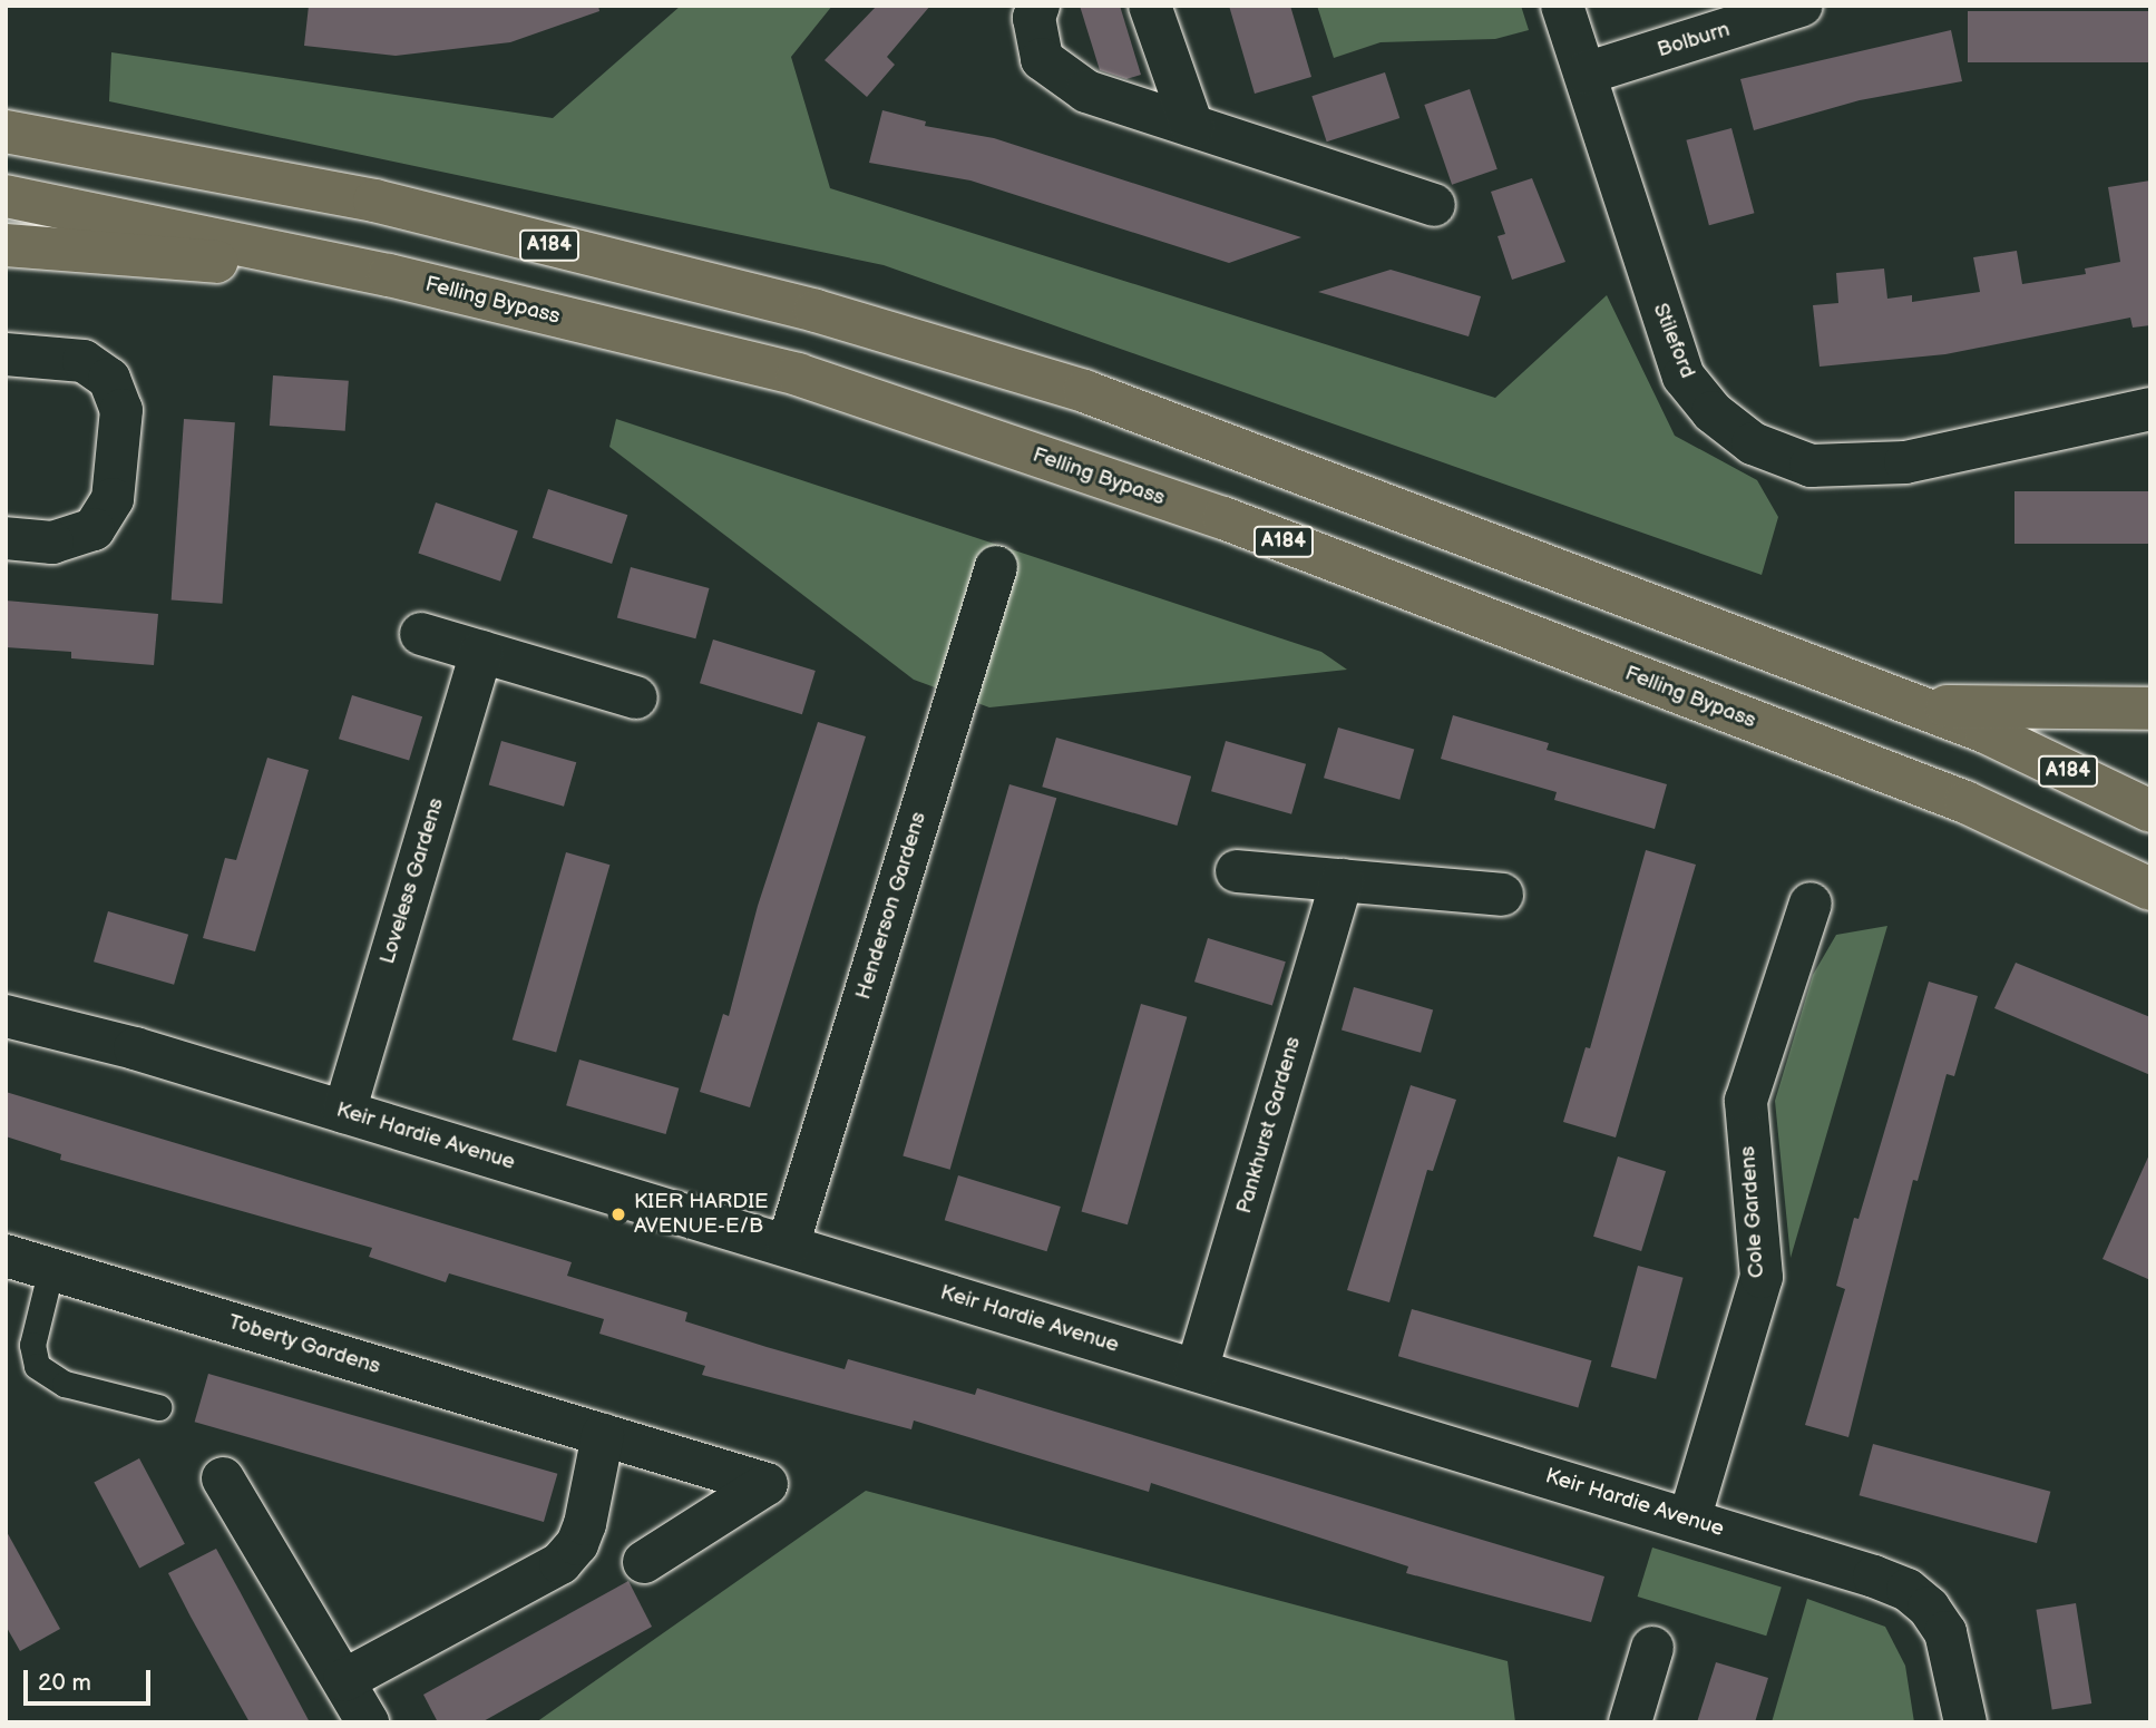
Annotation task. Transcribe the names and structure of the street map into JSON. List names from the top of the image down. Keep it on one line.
{"streets":{"highway":["A184","Felling Bypass"],"street":["Bolburn","Stileford","Loveless Gardens","Henderson Gardens","Pankhurst Gardens","Keir Hardie Avenue","Cole Gardens","Toberty Gardens"]},"crossings":[["Bolburn","Stileford"],["Loveless Gardens","Keir Hardie Avenue"],["Henderson Gardens","Keir Hardie Avenue"],["Pankhurst Gardens","Keir Hardie Avenue"],["Keir Hardie Avenue","Cole Gardens"]],"places":["KIER HARDIE AVENUE-E/B"],"scale_bar":"20 m"}
